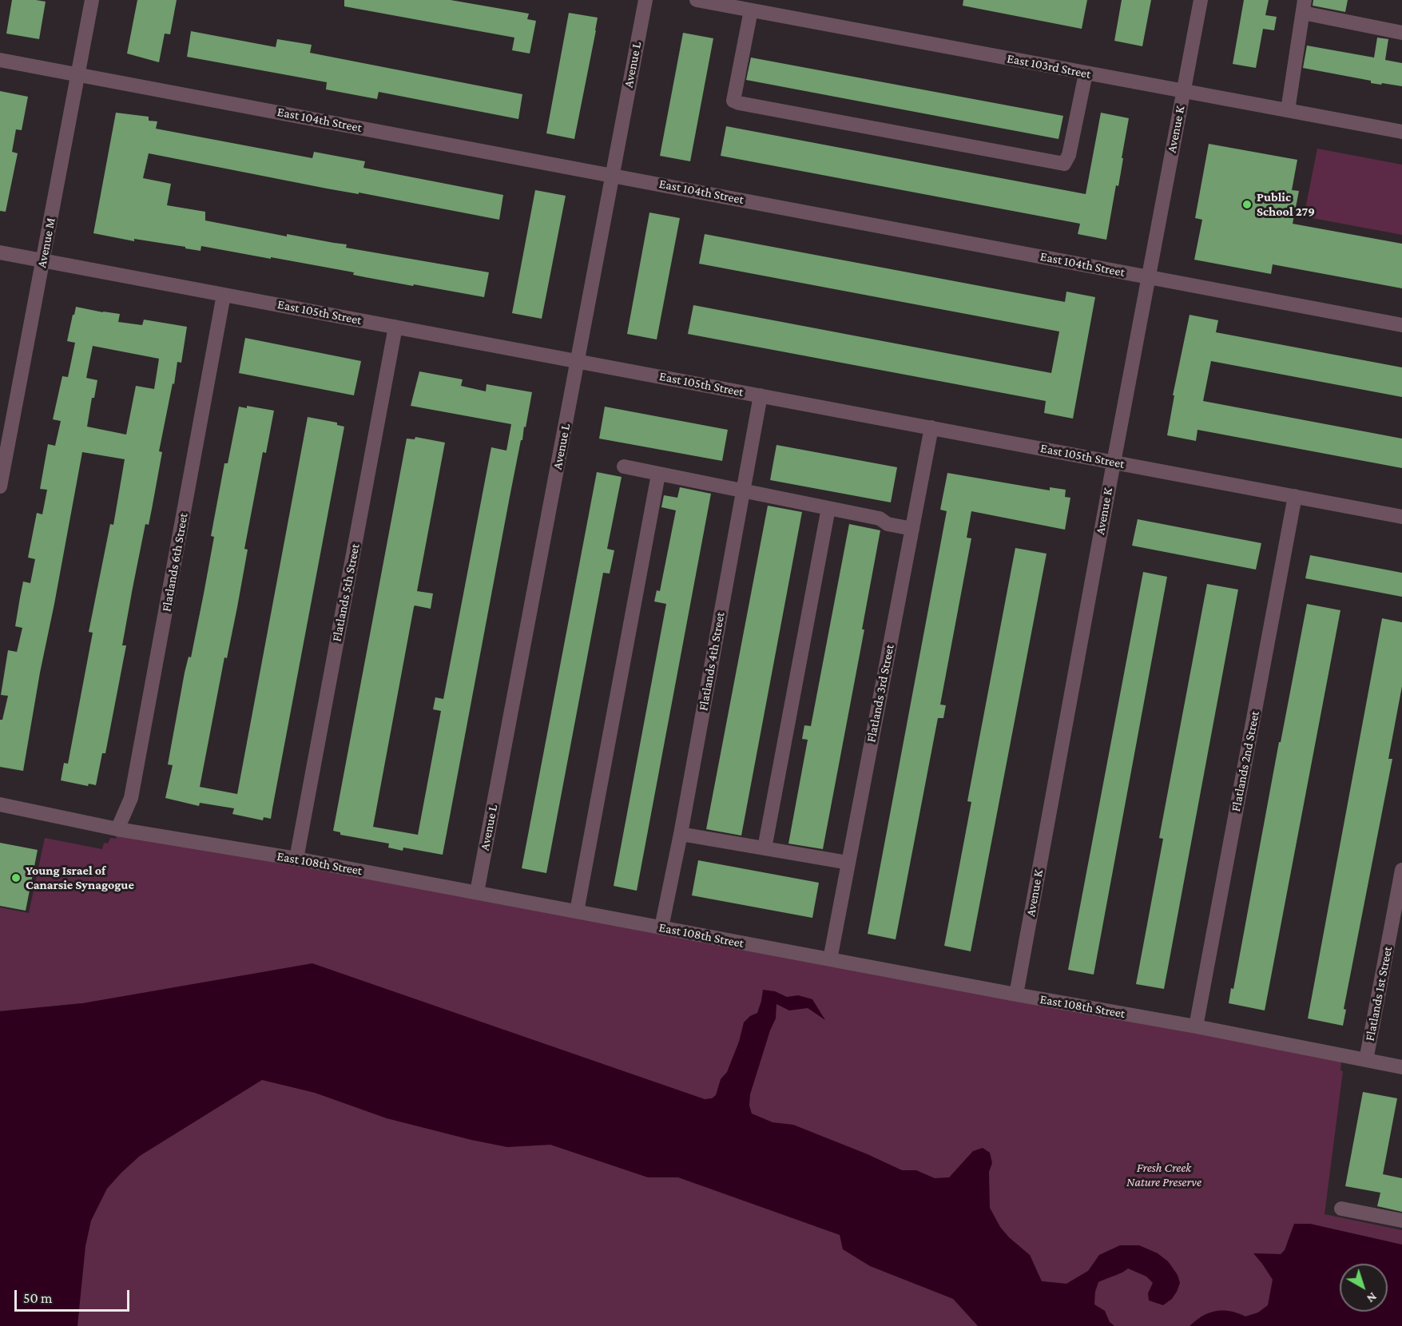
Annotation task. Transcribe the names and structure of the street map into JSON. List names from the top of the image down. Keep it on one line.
{"streets":{"street":["Avenue L","East 103rd Street","East 104th Street","Avenue K","Avenue M","East 105th Street","Flatlands 6th Street","Flatlands 5th Street","Flatlands 4th Street","Flatlands 3rd Street","Flatlands 2nd Street","East 108th Street","Flatlands 1st Street"]},"crossings":[["Avenue L","East 104th Street"],["Avenue L","East 105th Street"],["Avenue L","East 108th Street"],["East 103rd Street","Avenue K"],["East 104th Street","Avenue K"],["East 104th Street","Avenue M"],["Avenue K","East 105th Street"],["Avenue K","East 108th Street"],["Avenue M","East 105th Street"],["East 105th Street","Flatlands 6th Street"],["East 105th Street","Flatlands 5th Street"],["East 105th Street","Flatlands 4th Street"],["East 105th Street","Flatlands 3rd Street"],["East 105th Street","Flatlands 2nd Street"],["Flatlands 6th Street","East 108th Street"],["Flatlands 5th Street","East 108th Street"],["Flatlands 4th Street","East 108th Street"],["Flatlands 3rd Street","East 108th Street"],["Flatlands 2nd Street","East 108th Street"],["East 108th Street","Flatlands 1st Street"]],"parks":["Fresh Creek Nature Preserve"],"places":["Public School 279","Young Israel of Canarsie Synagogue"],"scale_bar":"50 m","north":"bottom right"}
